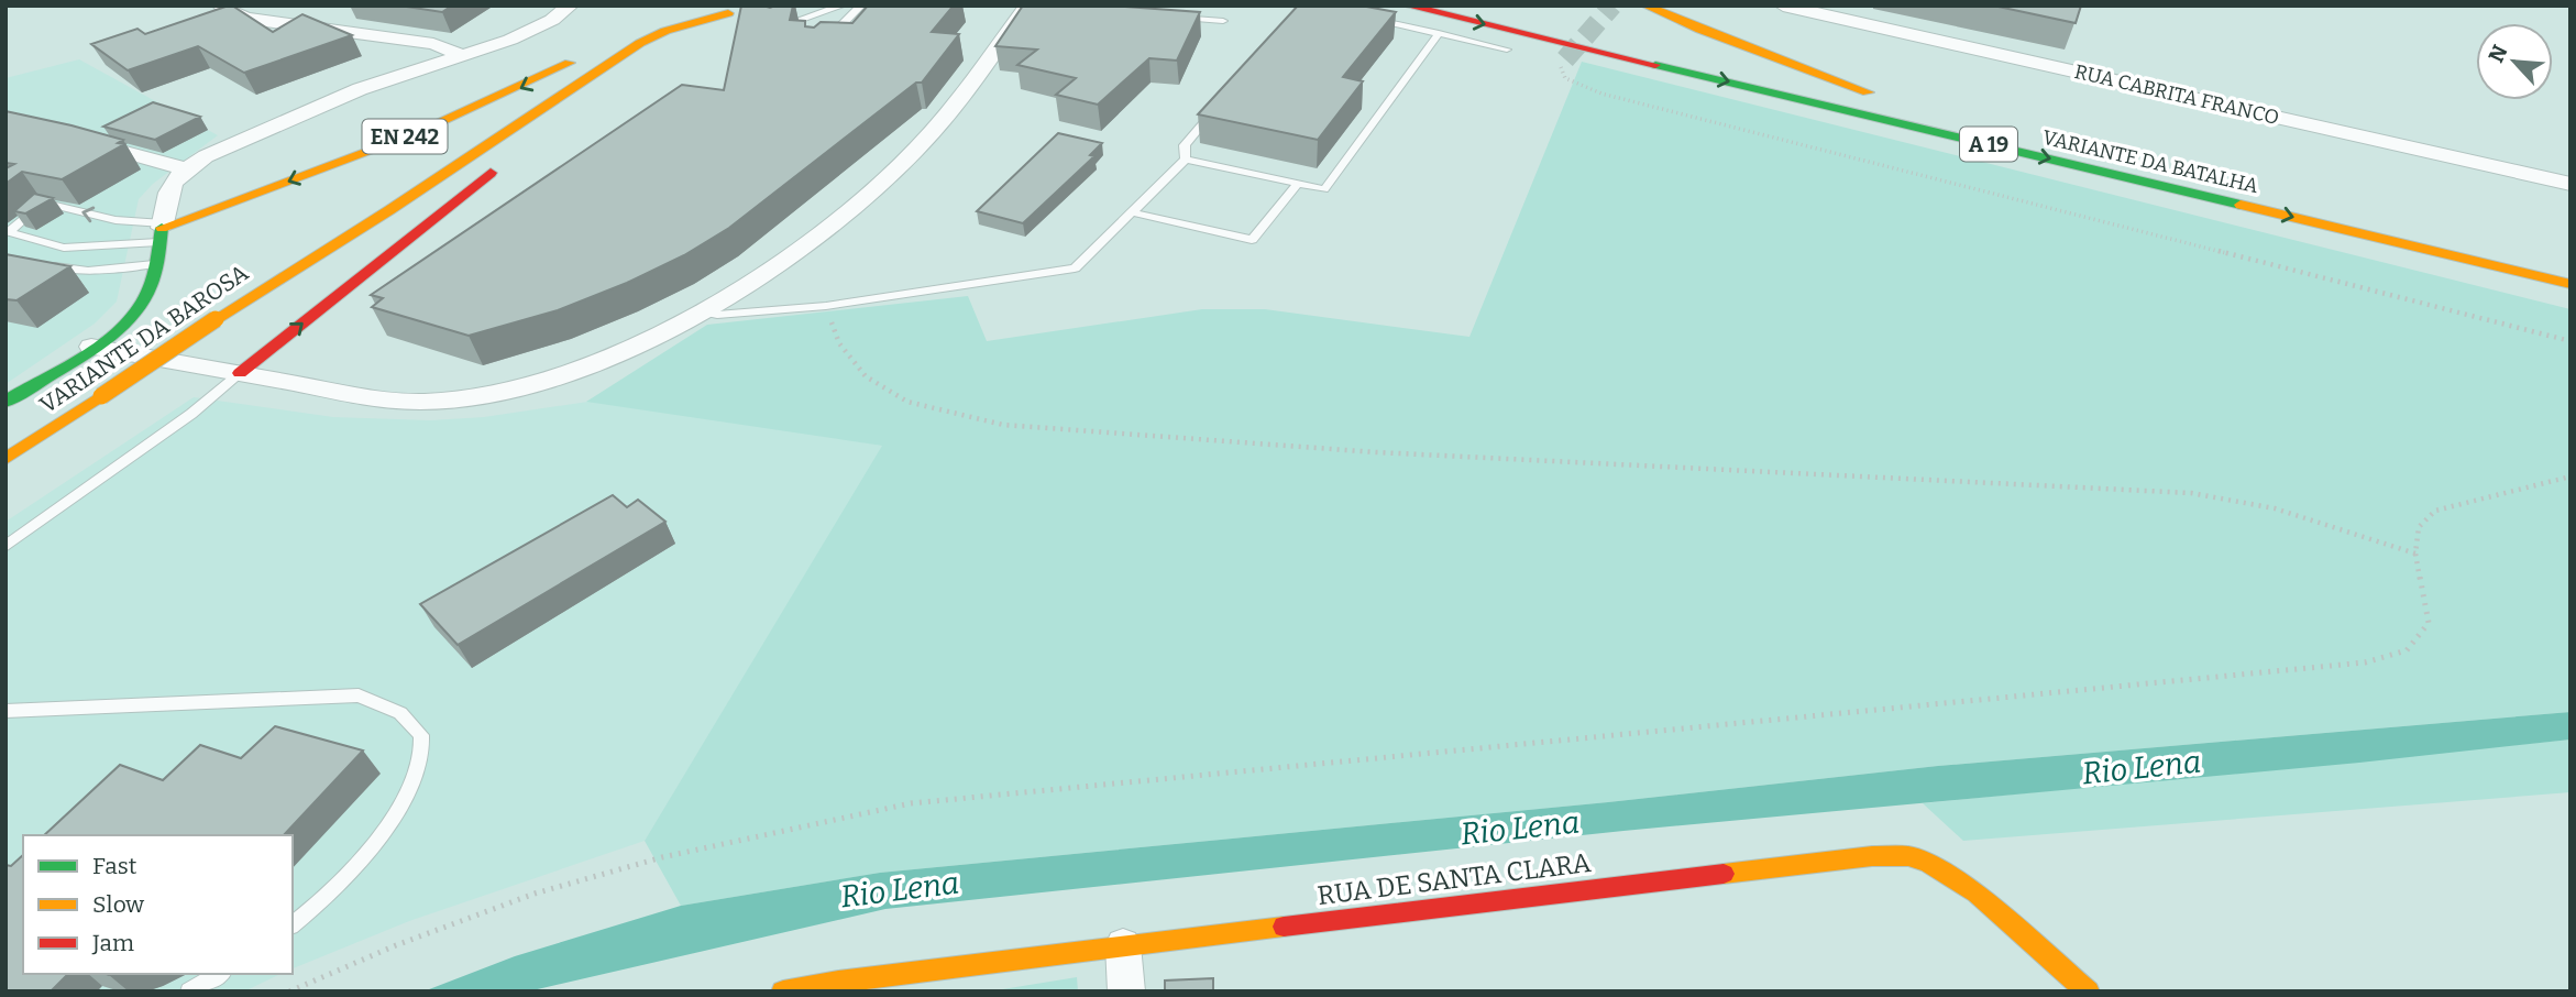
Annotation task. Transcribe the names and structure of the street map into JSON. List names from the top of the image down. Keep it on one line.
{"streets":{"main road":["EN 242","A 19","VARIANTE DA BATALHA","VARIANTE DA BAROSA","RUA DE SANTA CLARA"],"street":["RUA CABRITA FRANCO"]},"one_way":["VARIANTE DA BATALHA"],"water":["Rio Lena"],"legend":["Fast","Slow","Jam"],"north":"top left"}
